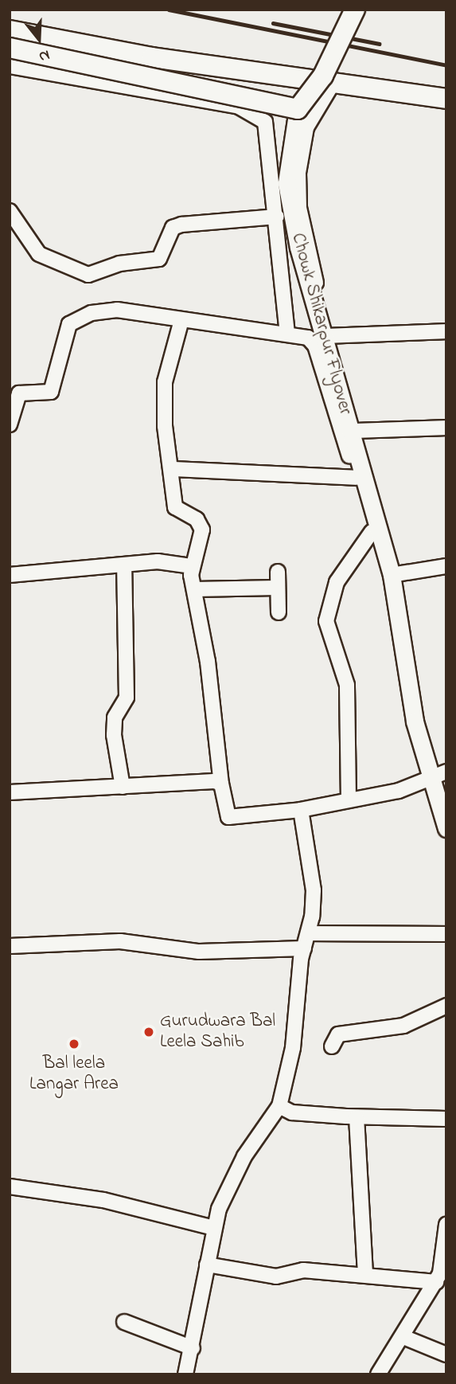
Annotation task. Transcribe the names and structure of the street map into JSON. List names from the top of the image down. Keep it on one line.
{"streets":{"main road":["Chowk Shikarpur Flyover"]},"places":["Gurudwara Bal Leela Sahib","Bal leela Langar Area"],"north":"bottom"}
